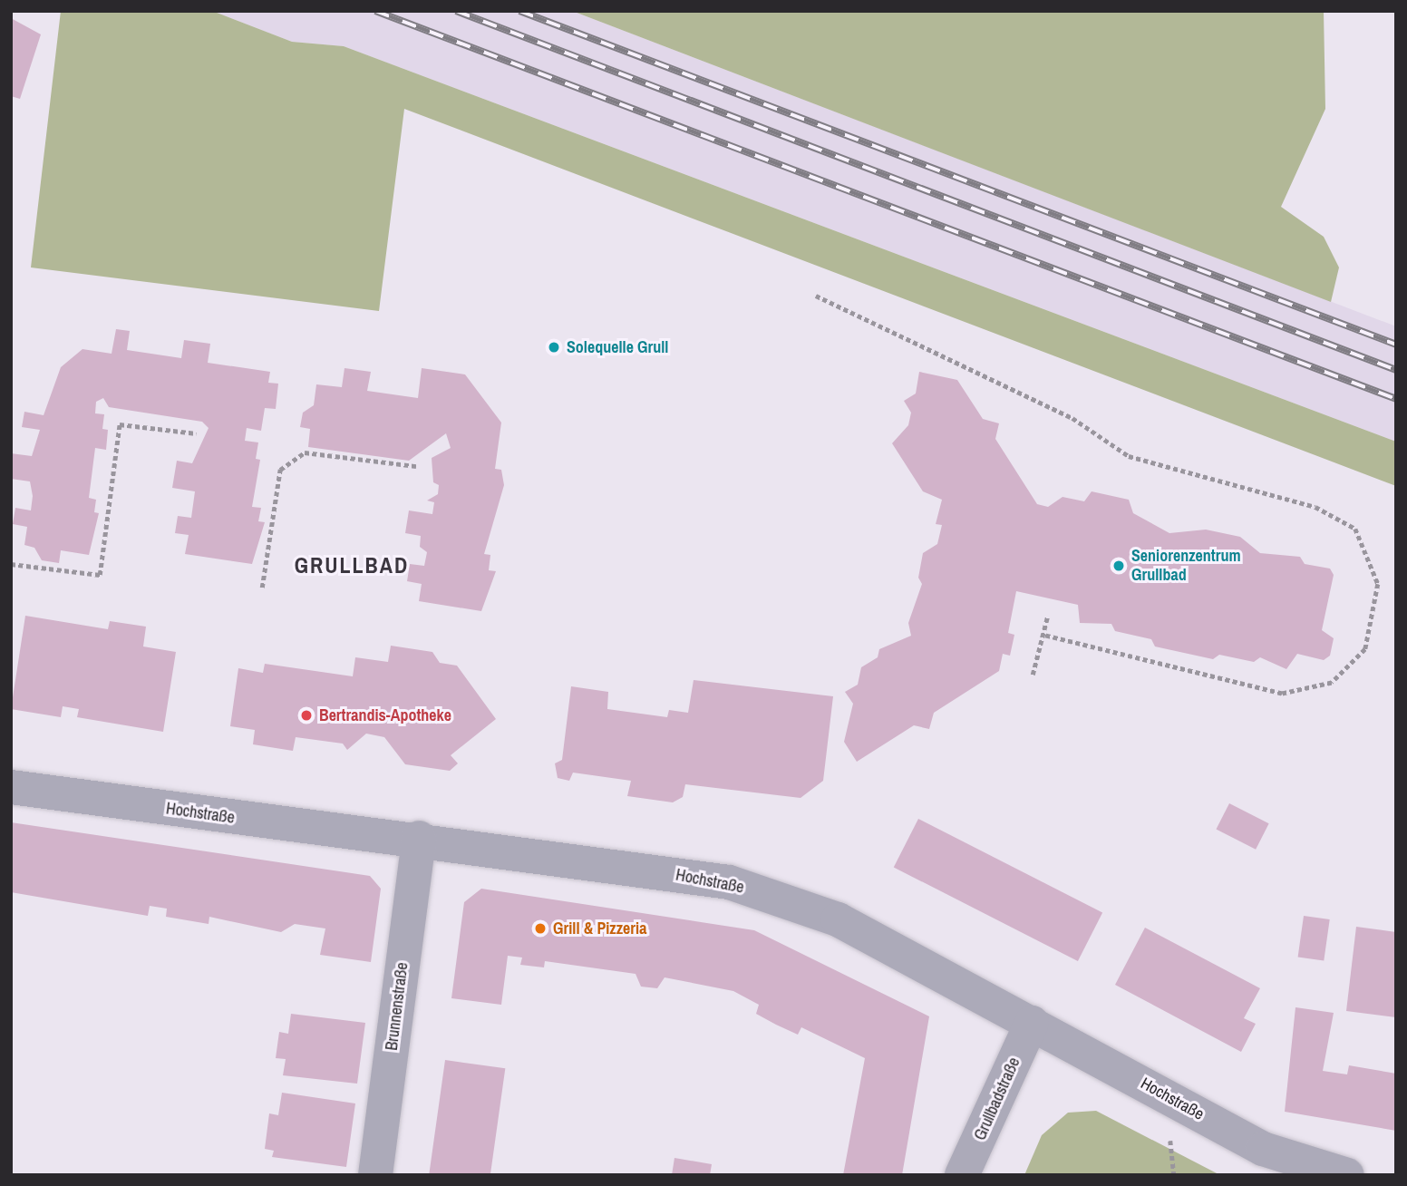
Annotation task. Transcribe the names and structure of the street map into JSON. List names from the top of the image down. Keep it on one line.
{"streets":{"street":["Hochstraße","Brunnenstraße","Grullbadstraße"]},"crossings":[["Hochstraße","Brunnenstraße"],["Hochstraße","Grullbadstraße"]],"districts":["GRULLBAD"],"places":["Solequelle Grull","Seniorenzentrum Grullbad","Bertrandis-Apotheke","Grill & Pizzeria"]}
